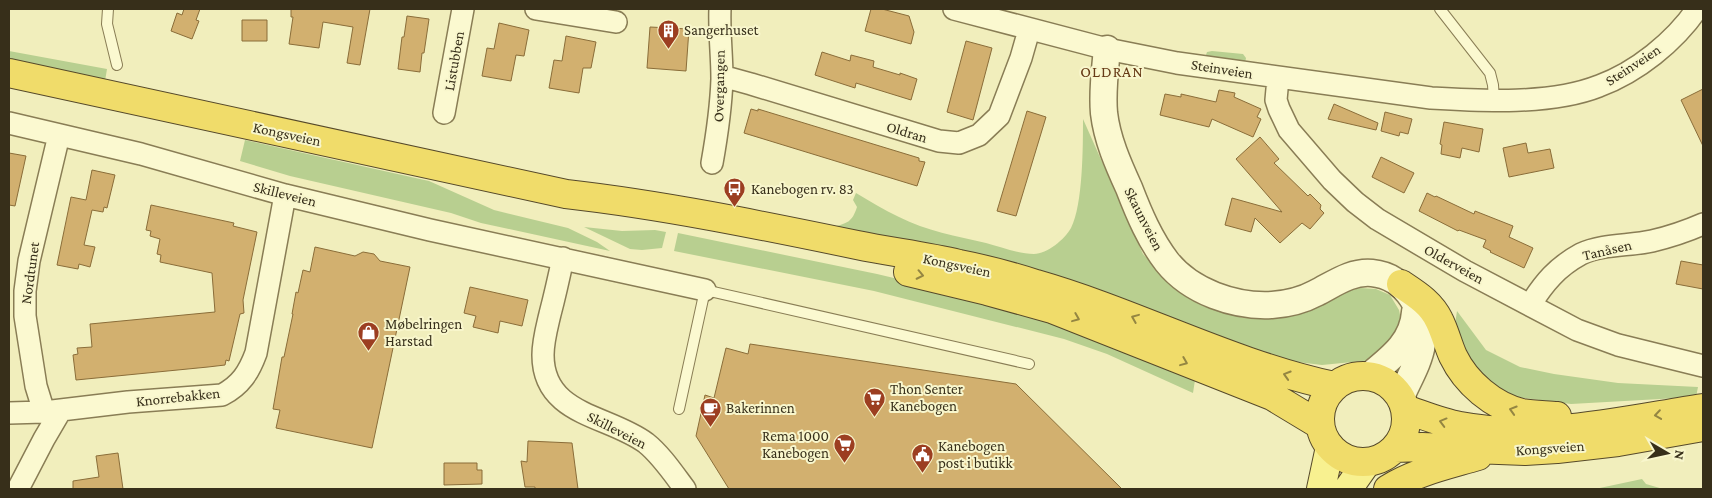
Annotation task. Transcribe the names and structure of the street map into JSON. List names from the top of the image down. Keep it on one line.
{"streets":{"highway":["Kongsveien"],"street":["Listubben","Steinveien","Overgangen","Oldran","Skilleveien","Skaunveien","Tanåsen","Olderveien","Nordtunet","Knorrebakken"]},"crossings":[["Steinveien","Oldran"],["Steinveien","Skaunveien"],["Steinveien","Olderveien"],["Overgangen","Oldran"],["Skilleveien","Nordtunet"],["Skilleveien","Knorrebakken"],["Tanåsen","Olderveien"],["Nordtunet","Knorrebakken"]],"districts":["OLDRAN"],"places":{"building":["Sangerhuset"],"bus stop":["Kanebogen rv. 83"],"shop":["Møbelringen Harstad"],"supermarket":["Thon Senter Kanebogen","Rema 1000 Kanebogen"],"cafe":["Bakerinnen"],"public building":["Kanebogen post i butikk"]},"north":"right"}
